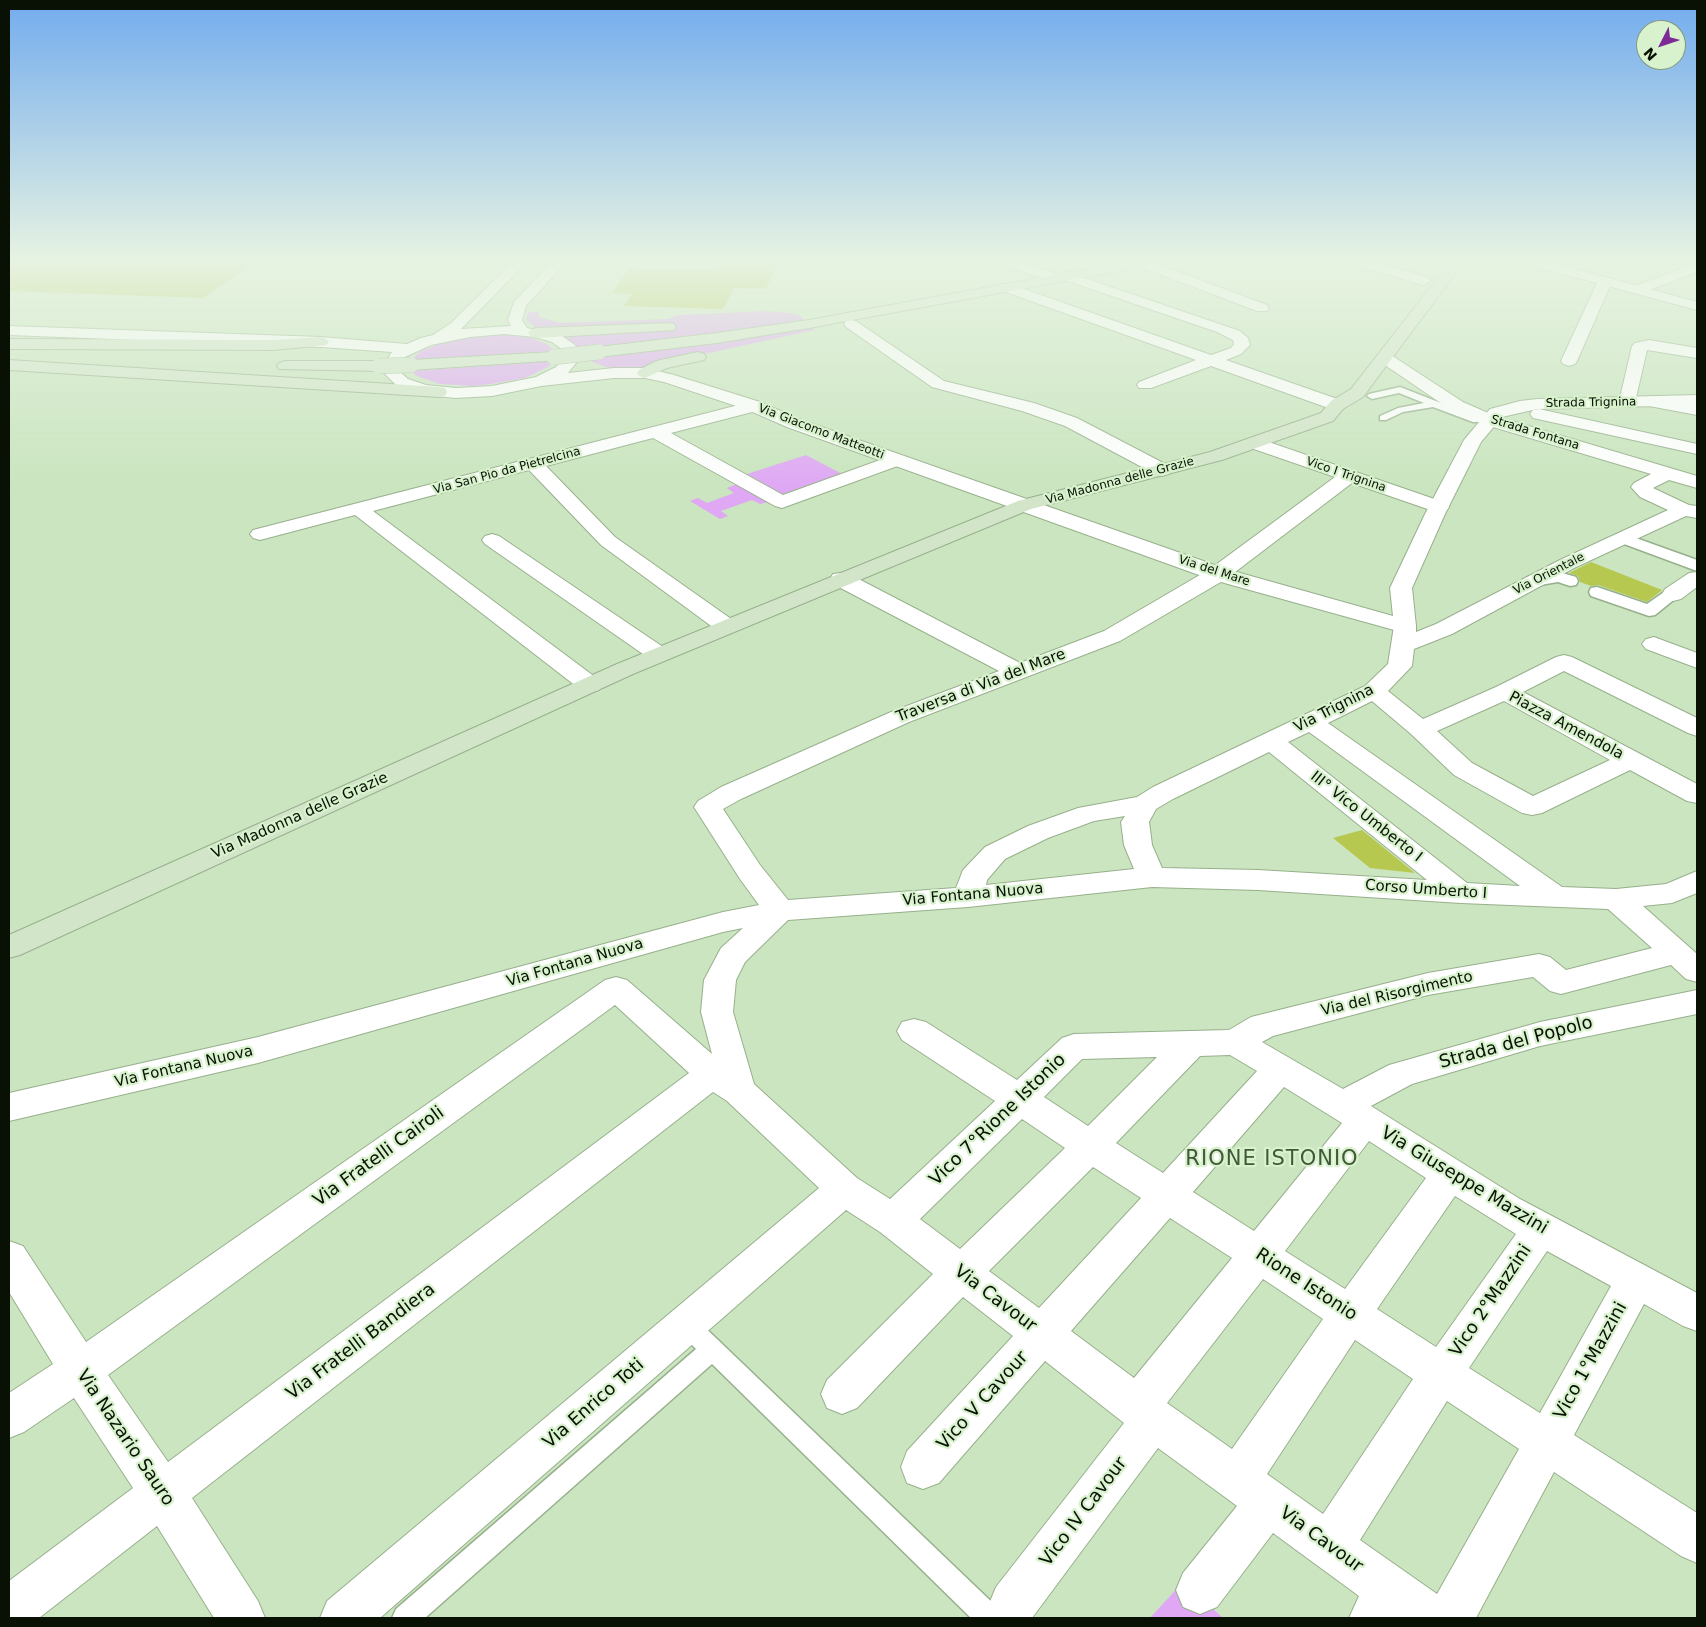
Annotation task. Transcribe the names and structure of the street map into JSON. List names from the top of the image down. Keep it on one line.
{"streets":{"main road":["Via Madonna delle Grazie"],"street":["Strada Trignina","Via Giacomo Matteotti","Strada Fontana","Via San Pio da Pietrelcina","Vico I Trignina","Via del Mare","Via Orientale","Traversa di Via del Mare","Via Trignina","Piazza Amendola","III° Vico Umberto I","Corso Umberto I","Via Fontana Nuova","Via del Risorgimento","Strada del Popolo","Vico 7°Rione Istonio","Via Fratelli Cairoli","Via Giuseppe Mazzini","Rione Istonio","Via Cavour","Vico 2°Mazzini","Via Fratelli Bandiera","Vico 1°Mazzini","Vico V Cavour","Via Enrico Toti","Via Nazario Sauro","Vico IV Cavour"]},"crossings":[["Strada Trignina","Strada Fontana"],["Strada Trignina","Via Trignina"],["Via Giacomo Matteotti","Via San Pio da Pietrelcina"],["Via Giacomo Matteotti","Via Madonna delle Grazie"],["Via Giacomo Matteotti","Via del Mare"],["Strada Fontana","Via Madonna delle Grazie"],["Strada Fontana","Via Trignina"],["Vico I Trignina","Via Madonna delle Grazie"],["Vico I Trignina","Traversa di Via del Mare"],["Vico I Trignina","Via Trignina"],["Via Madonna delle Grazie","Via del Mare"],["Via del Mare","Via Orientale"],["Via del Mare","Traversa di Via del Mare"],["Via del Mare","Via Trignina"],["Via Orientale","Via Trignina"],["Traversa di Via del Mare","Via Fontana Nuova"],["Via Trignina","Piazza Amendola"],["Via Trignina","III° Vico Umberto I"],["Via Trignina","Via Fontana Nuova"],["III° Vico Umberto I","Corso Umberto I"],["Corso Umberto I","Via Fontana Nuova"],["Via del Risorgimento","Vico 7°Rione Istonio"],["Via del Risorgimento","Via Giuseppe Mazzini"],["Strada del Popolo","Via Giuseppe Mazzini"],["Strada del Popolo","Vico IV Cavour"],["Vico 7°Rione Istonio","Via Giuseppe Mazzini"],["Vico 7°Rione Istonio","Rione Istonio"],["Vico 7°Rione Istonio","Via Cavour"],["Via Fratelli Cairoli","Via Cavour"],["Via Fratelli Cairoli","Via Fratelli Bandiera"],["Via Fratelli Cairoli","Via Nazario Sauro"],["Via Giuseppe Mazzini","Vico 2°Mazzini"],["Via Giuseppe Mazzini","Vico 1°Mazzini"],["Via Giuseppe Mazzini","Vico V Cavour"],["Via Giuseppe Mazzini","Vico IV Cavour"],["Rione Istonio","Vico 2°Mazzini"],["Rione Istonio","Vico 1°Mazzini"],["Rione Istonio","Vico V Cavour"],["Rione Istonio","Vico IV Cavour"],["Via Cavour","Vico 2°Mazzini"],["Via Cavour","Via Fratelli Bandiera"],["Via Cavour","Vico V Cavour"],["Via Cavour","Via Enrico Toti"],["Via Cavour","Vico IV Cavour"],["Via Fratelli Bandiera","Via Nazario Sauro"]],"districts":["RIONE ISTONIO"],"north":"bottom left"}
